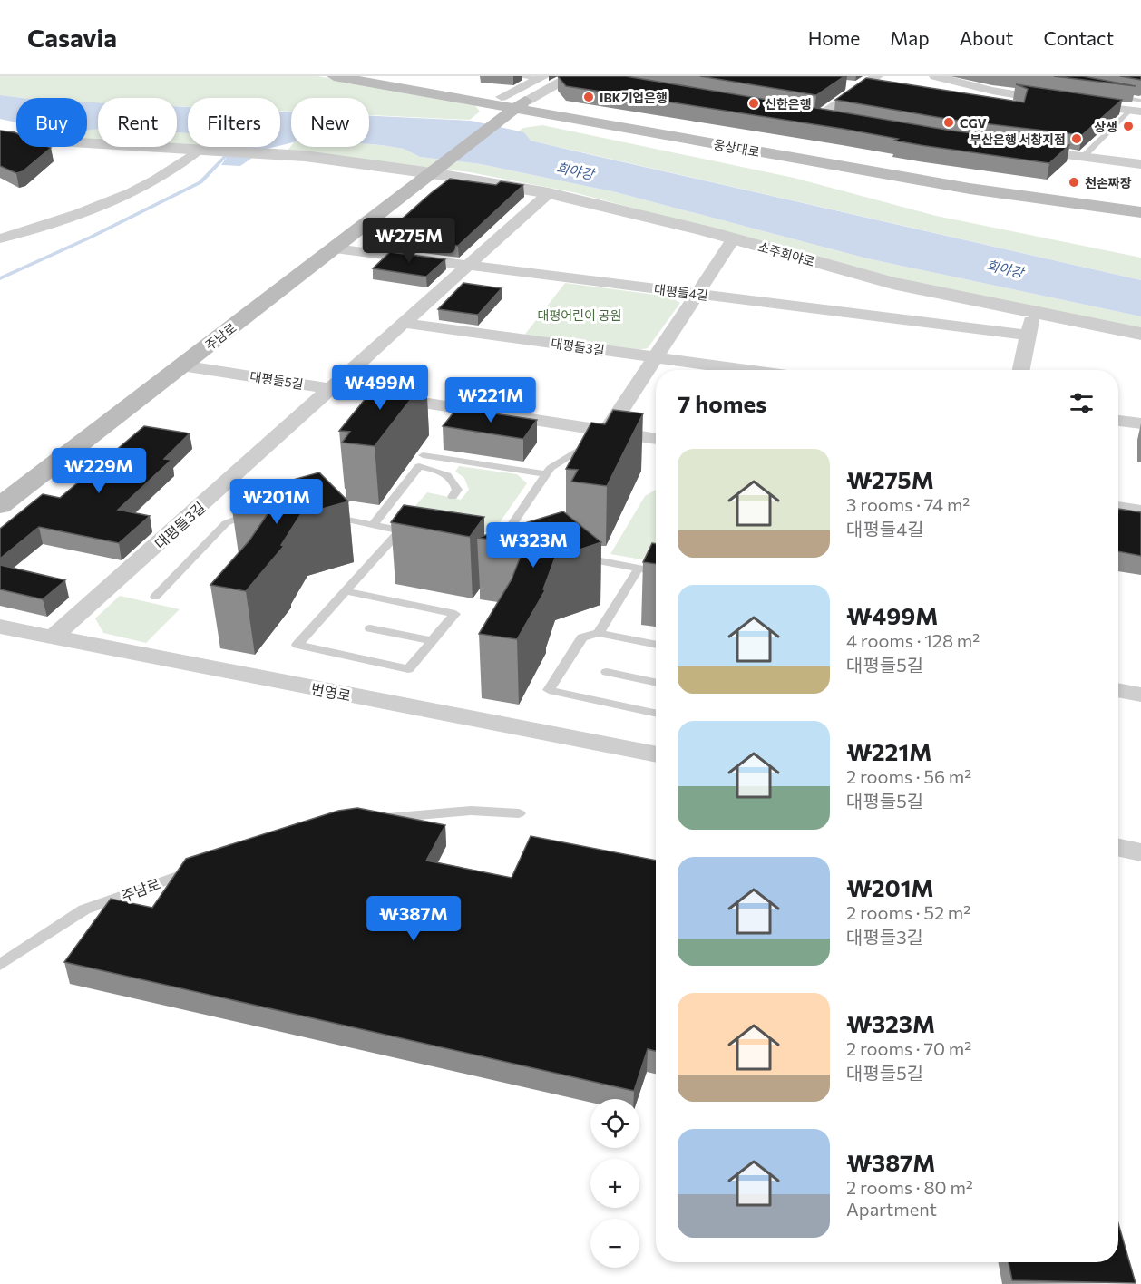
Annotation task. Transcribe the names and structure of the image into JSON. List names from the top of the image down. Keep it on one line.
{"streets":{"main road":["웅상대로","주남로"],"street":["소주회야로","대평들4길","대평들3길","대평들5길","번영로"]},"crossings":[["웅상대로","주남로"],["소주회야로","주남로"],["소주회야로","대평들3길"],["대평들4길","주남로"],["대평들4길","대평들3길"],["주남로","대평들5길"],["대평들3길","대평들5길"],["대평들3길","번영로"]],"water":["회야강"],"parks":["대평어린이 공원"],"places":["IBK기업은행","신한은행","CGV","상생","부산은행 서창지점","천손짜장"],"page":{"header":"Casavia","nav":["Home","Map","About","Contact"],"chip":["Buy","Rent","Filters","New"],"price":["₩275M","₩499M","₩221M","₩229M","₩201M","₩323M","₩387M"],"heading":"7 homes","list":[{"name":"₩275M","note":"3 rooms · 74 m² · 대평들4길"},{"name":"₩499M","note":"4 rooms · 128 m² · 대평들5길"},{"name":"₩221M","note":"2 rooms · 56 m² · 대평들5길"},{"name":"₩201M","note":"2 rooms · 52 m² · 대평들3길"},{"name":"₩323M","note":"2 rooms · 70 m² · 대평들5길"},{"name":"₩387M","note":"2 rooms · 80 m² · Apartment"}],"map_buttons":["+","−"]}}
